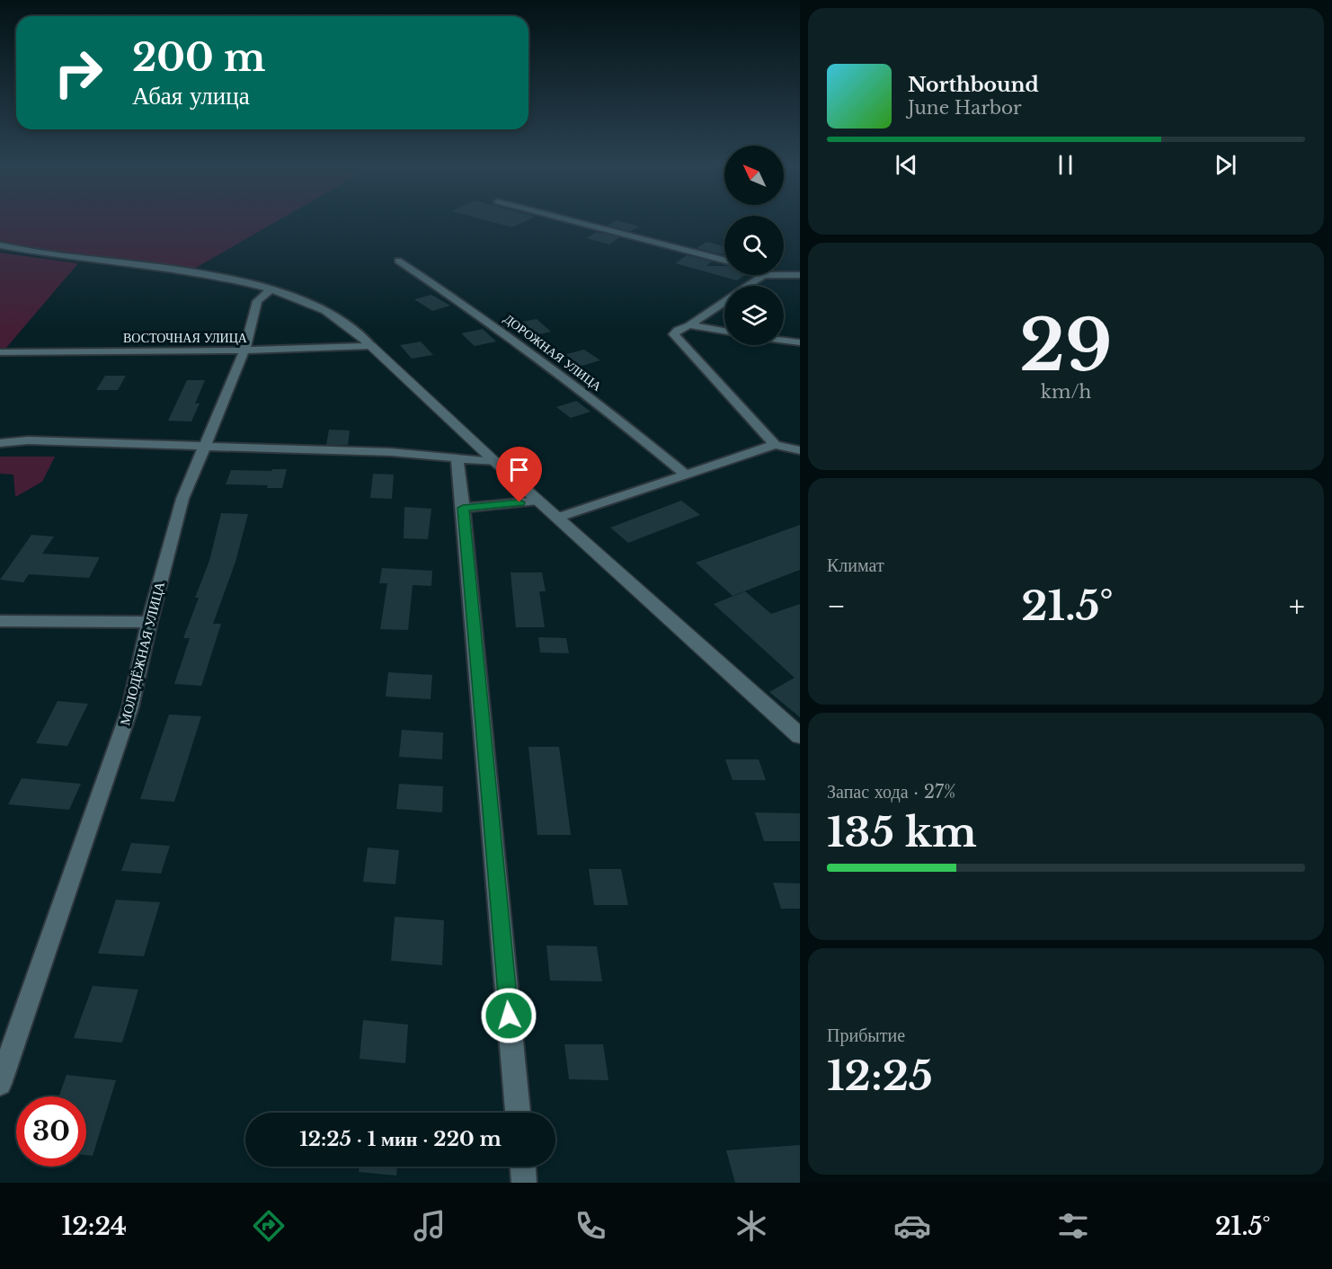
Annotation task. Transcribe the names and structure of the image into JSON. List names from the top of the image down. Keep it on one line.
{"streets":{"street":["ВОСТОЧНАЯ УЛИЦА","ДОРОЖНАЯ УЛИЦА","МОЛОДЁЖНАЯ УЛИЦА"]},"crossings":[["ВОСТОЧНАЯ УЛИЦА","МОЛОДЁЖНАЯ УЛИЦА"]],"north":"top left","page":{"turn":["200 m","Абая улица"],"song":["Northbound","June Harbor"],"tile":[["29","km/h"],"Климат",["Запас хода · 27%","135 km"],["Прибытие","12:25"]],"heat":["−","21.5°","+"],"limit":"30","trip":"12:25 · 1 мин · 220 m","tabs":["12:24","21.5°"]}}
